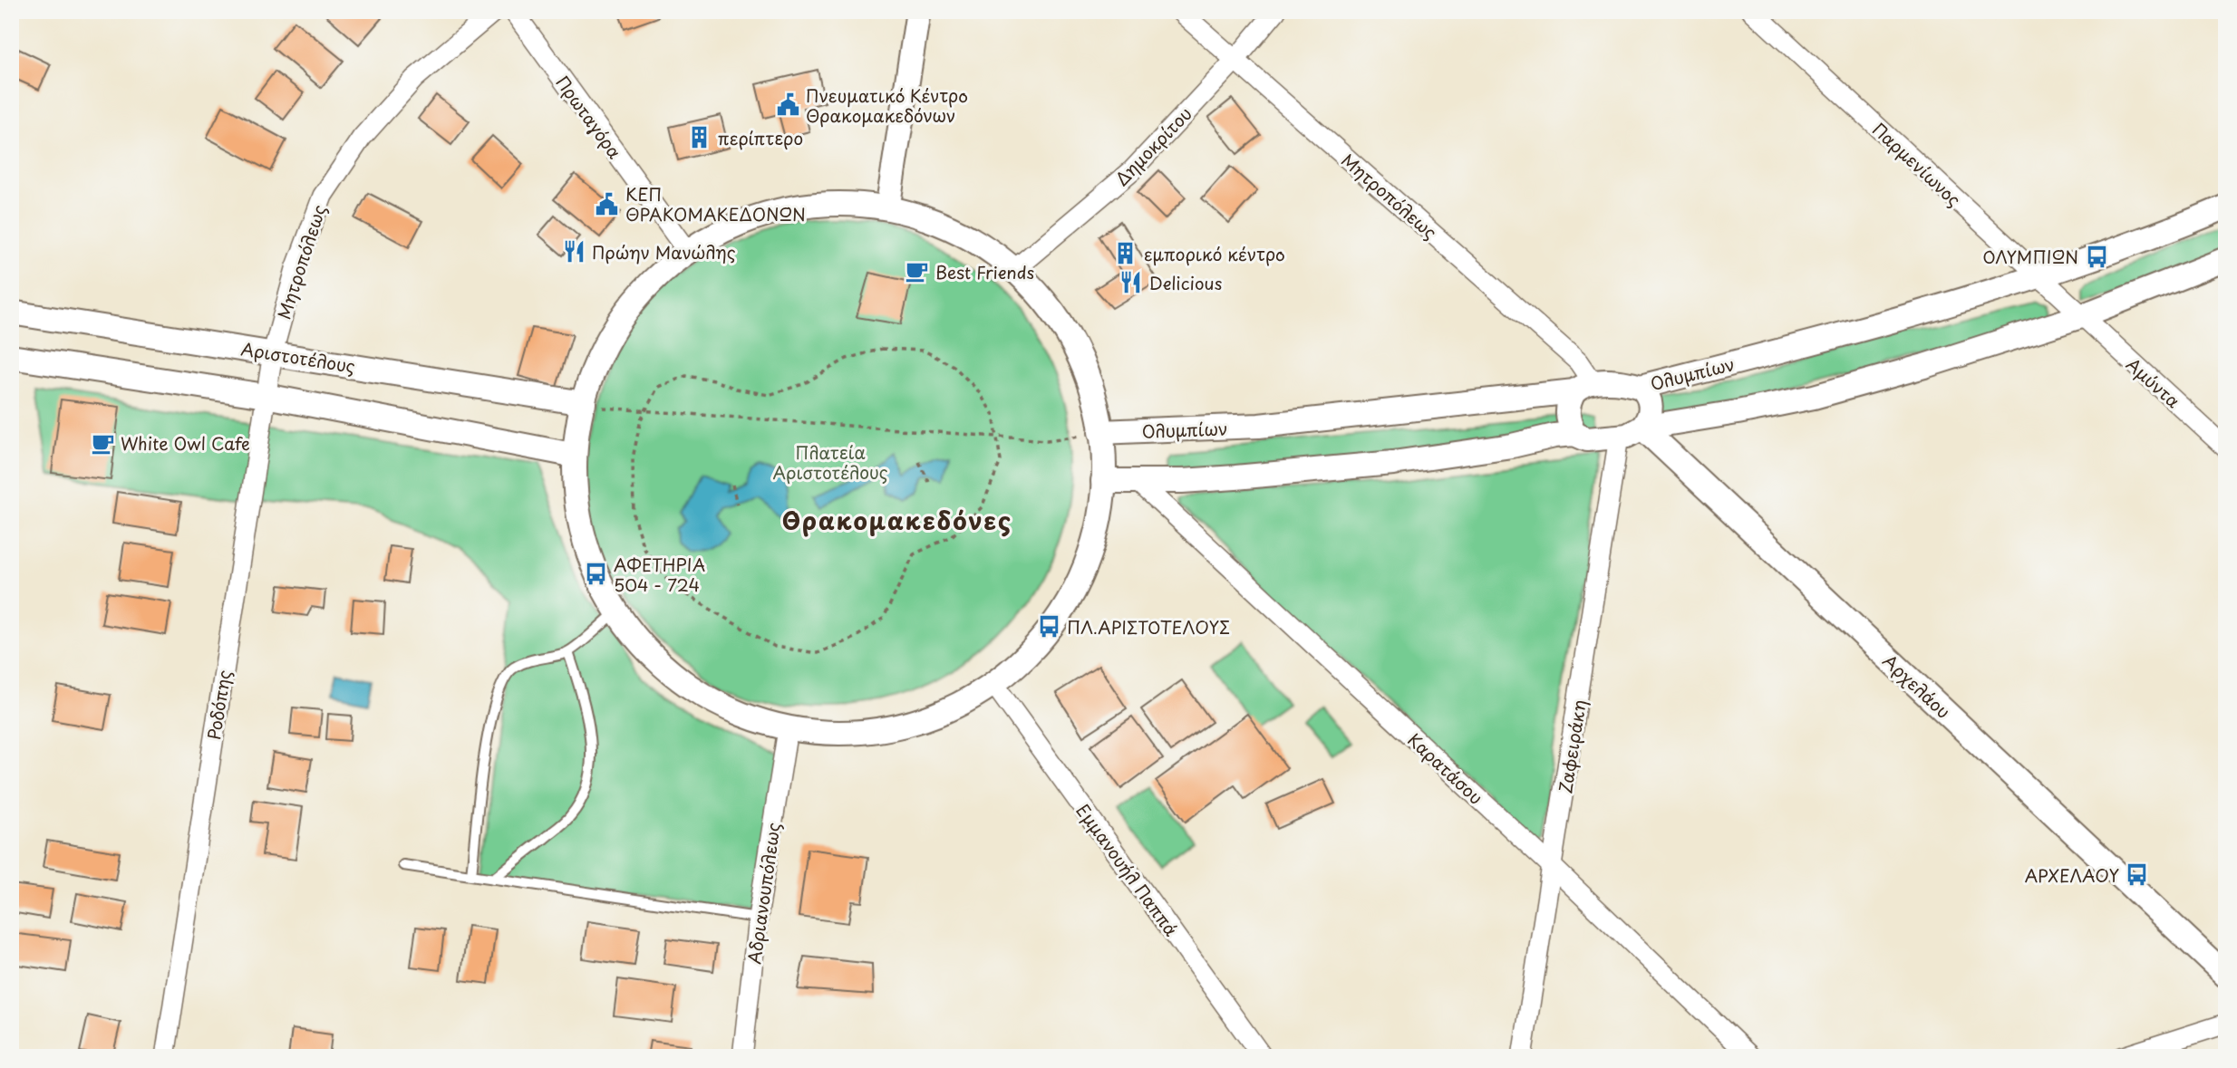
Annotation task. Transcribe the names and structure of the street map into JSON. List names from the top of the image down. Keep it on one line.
{"streets":{"street":["Πρωταγόρα","Δημοκρίτου","Παρμενίωνος","Μητροπόλεως","Αριστοτέλους","Ολυμπίων","Αμύντα","Αρχελάου","Ροδόπης","Ζαφειράκη","Καρατάσου","Εμμανουήλ Παππά","Αδριανουπόλεως"]},"crossings":[["Δημοκρίτου","Μητροπόλεως"],["Παρμενίωνος","Ολυμπίων"],["Παρμενίωνος","Αμύντα"],["Μητροπόλεως","Αριστοτέλους"],["Μητροπόλεως","Ολυμπίων"],["Μητροπόλεως","Αρχελάου"],["Μητροπόλεως","Ροδόπης"],["Μητροπόλεως","Ζαφειράκη"],["Αριστοτέλους","Ροδόπης"],["Ολυμπίων","Αρχελάου"],["Ολυμπίων","Ζαφειράκη"],["Αρχελάου","Ζαφειράκη"],["Ζαφειράκη","Καρατάσου"]],"districts":["Θρακομακεδόνες"],"parks":["Πλατεία Αριστοτέλους"],"places":{"public building":["Πνευματικό Κέντρο Θρακομακεδόνων","ΚΕΠ ΘΡΑΚΟΜΑΚΕΔΟΝΩΝ"],"building":["περίπτερο","εμπορικό κέντρο"],"restaurant":["Πρώην Μανώλης","Delicious"],"bus stop":["ΟΛΥΜΠΙΩΝ","ΑΦΕΤΗΡΙΑ 504 - 724","ΠΛ.ΑΡΙΣΤΟΤΕΛΟΥΣ","ΑΡΧΕΛΑΟΥ"],"cafe":["Best Friends","White Owl Cafe"]}}
